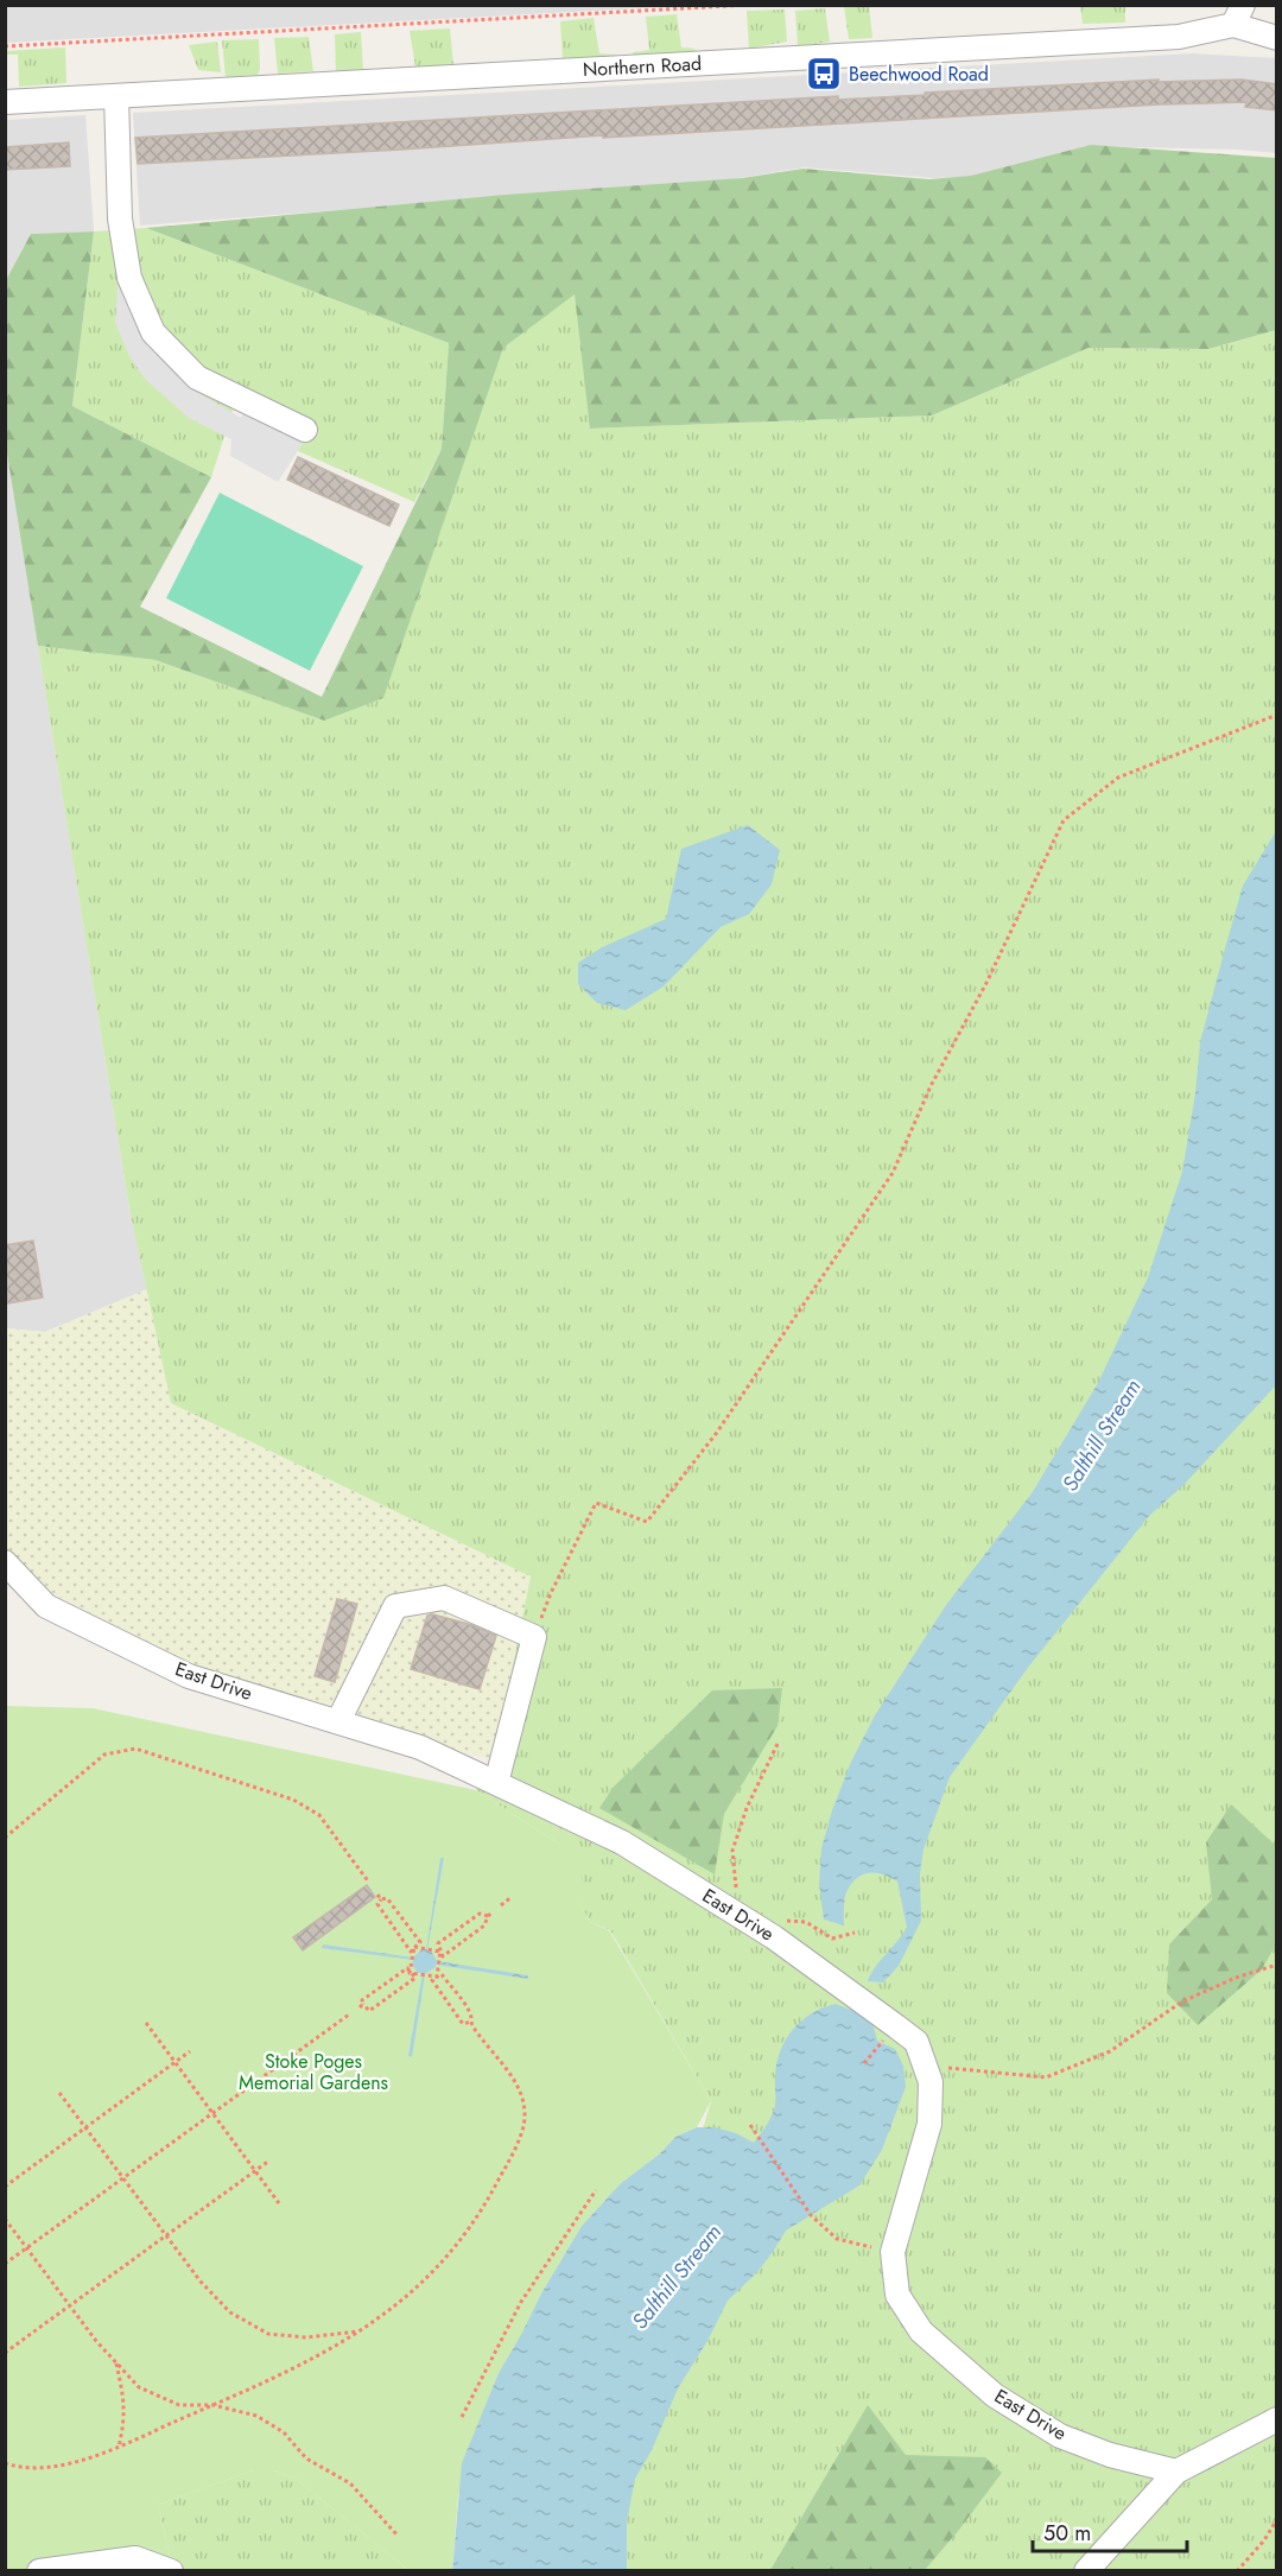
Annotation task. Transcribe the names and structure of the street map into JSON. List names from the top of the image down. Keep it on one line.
{"streets":{"street":["Northern Road","East Drive"]},"water":["Salthill Stream"],"parks":["Stoke Poges Memorial Gardens"],"places":{"bus stop":["Beechwood Road"]},"scale_bar":"50 m"}
